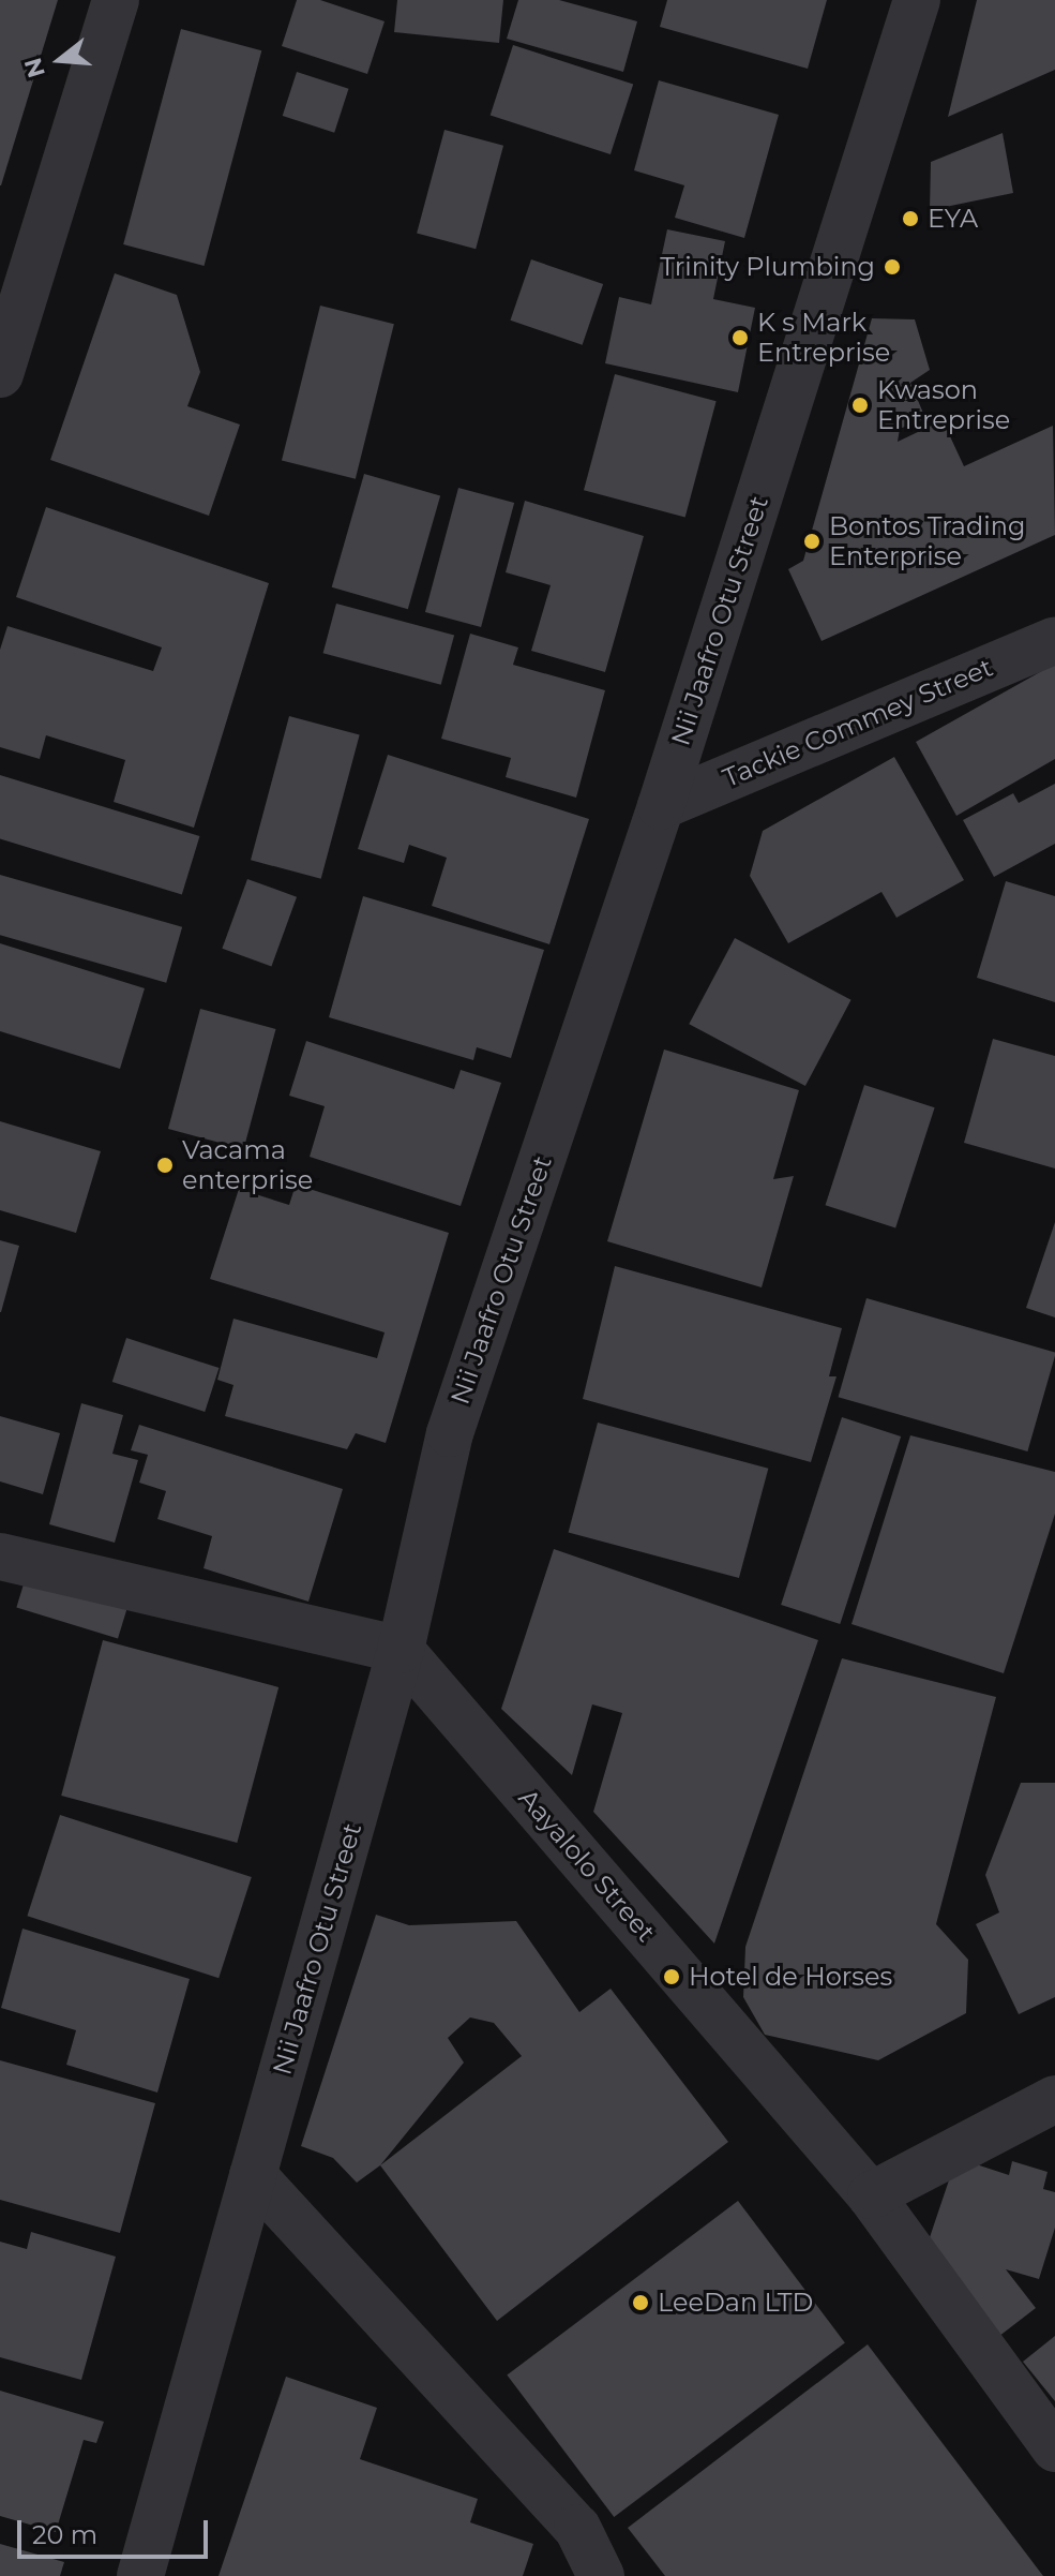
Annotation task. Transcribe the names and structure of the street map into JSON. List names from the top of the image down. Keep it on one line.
{"streets":{"street":["Nii Jaafro Otu Street","Tackie Commey Street","Aayalolo Street"]},"crossings":[["Nii Jaafro Otu Street","Tackie Commey Street"],["Nii Jaafro Otu Street","Aayalolo Street"]],"places":["EYA","Trinity Plumbing","K s Mark Entreprise","Kwason Entreprise","Bontos Trading Enterprise","Vacama enterprise","Hotel de Horses","LeeDan LTD"],"scale_bar":"20 m","north":"left"}
